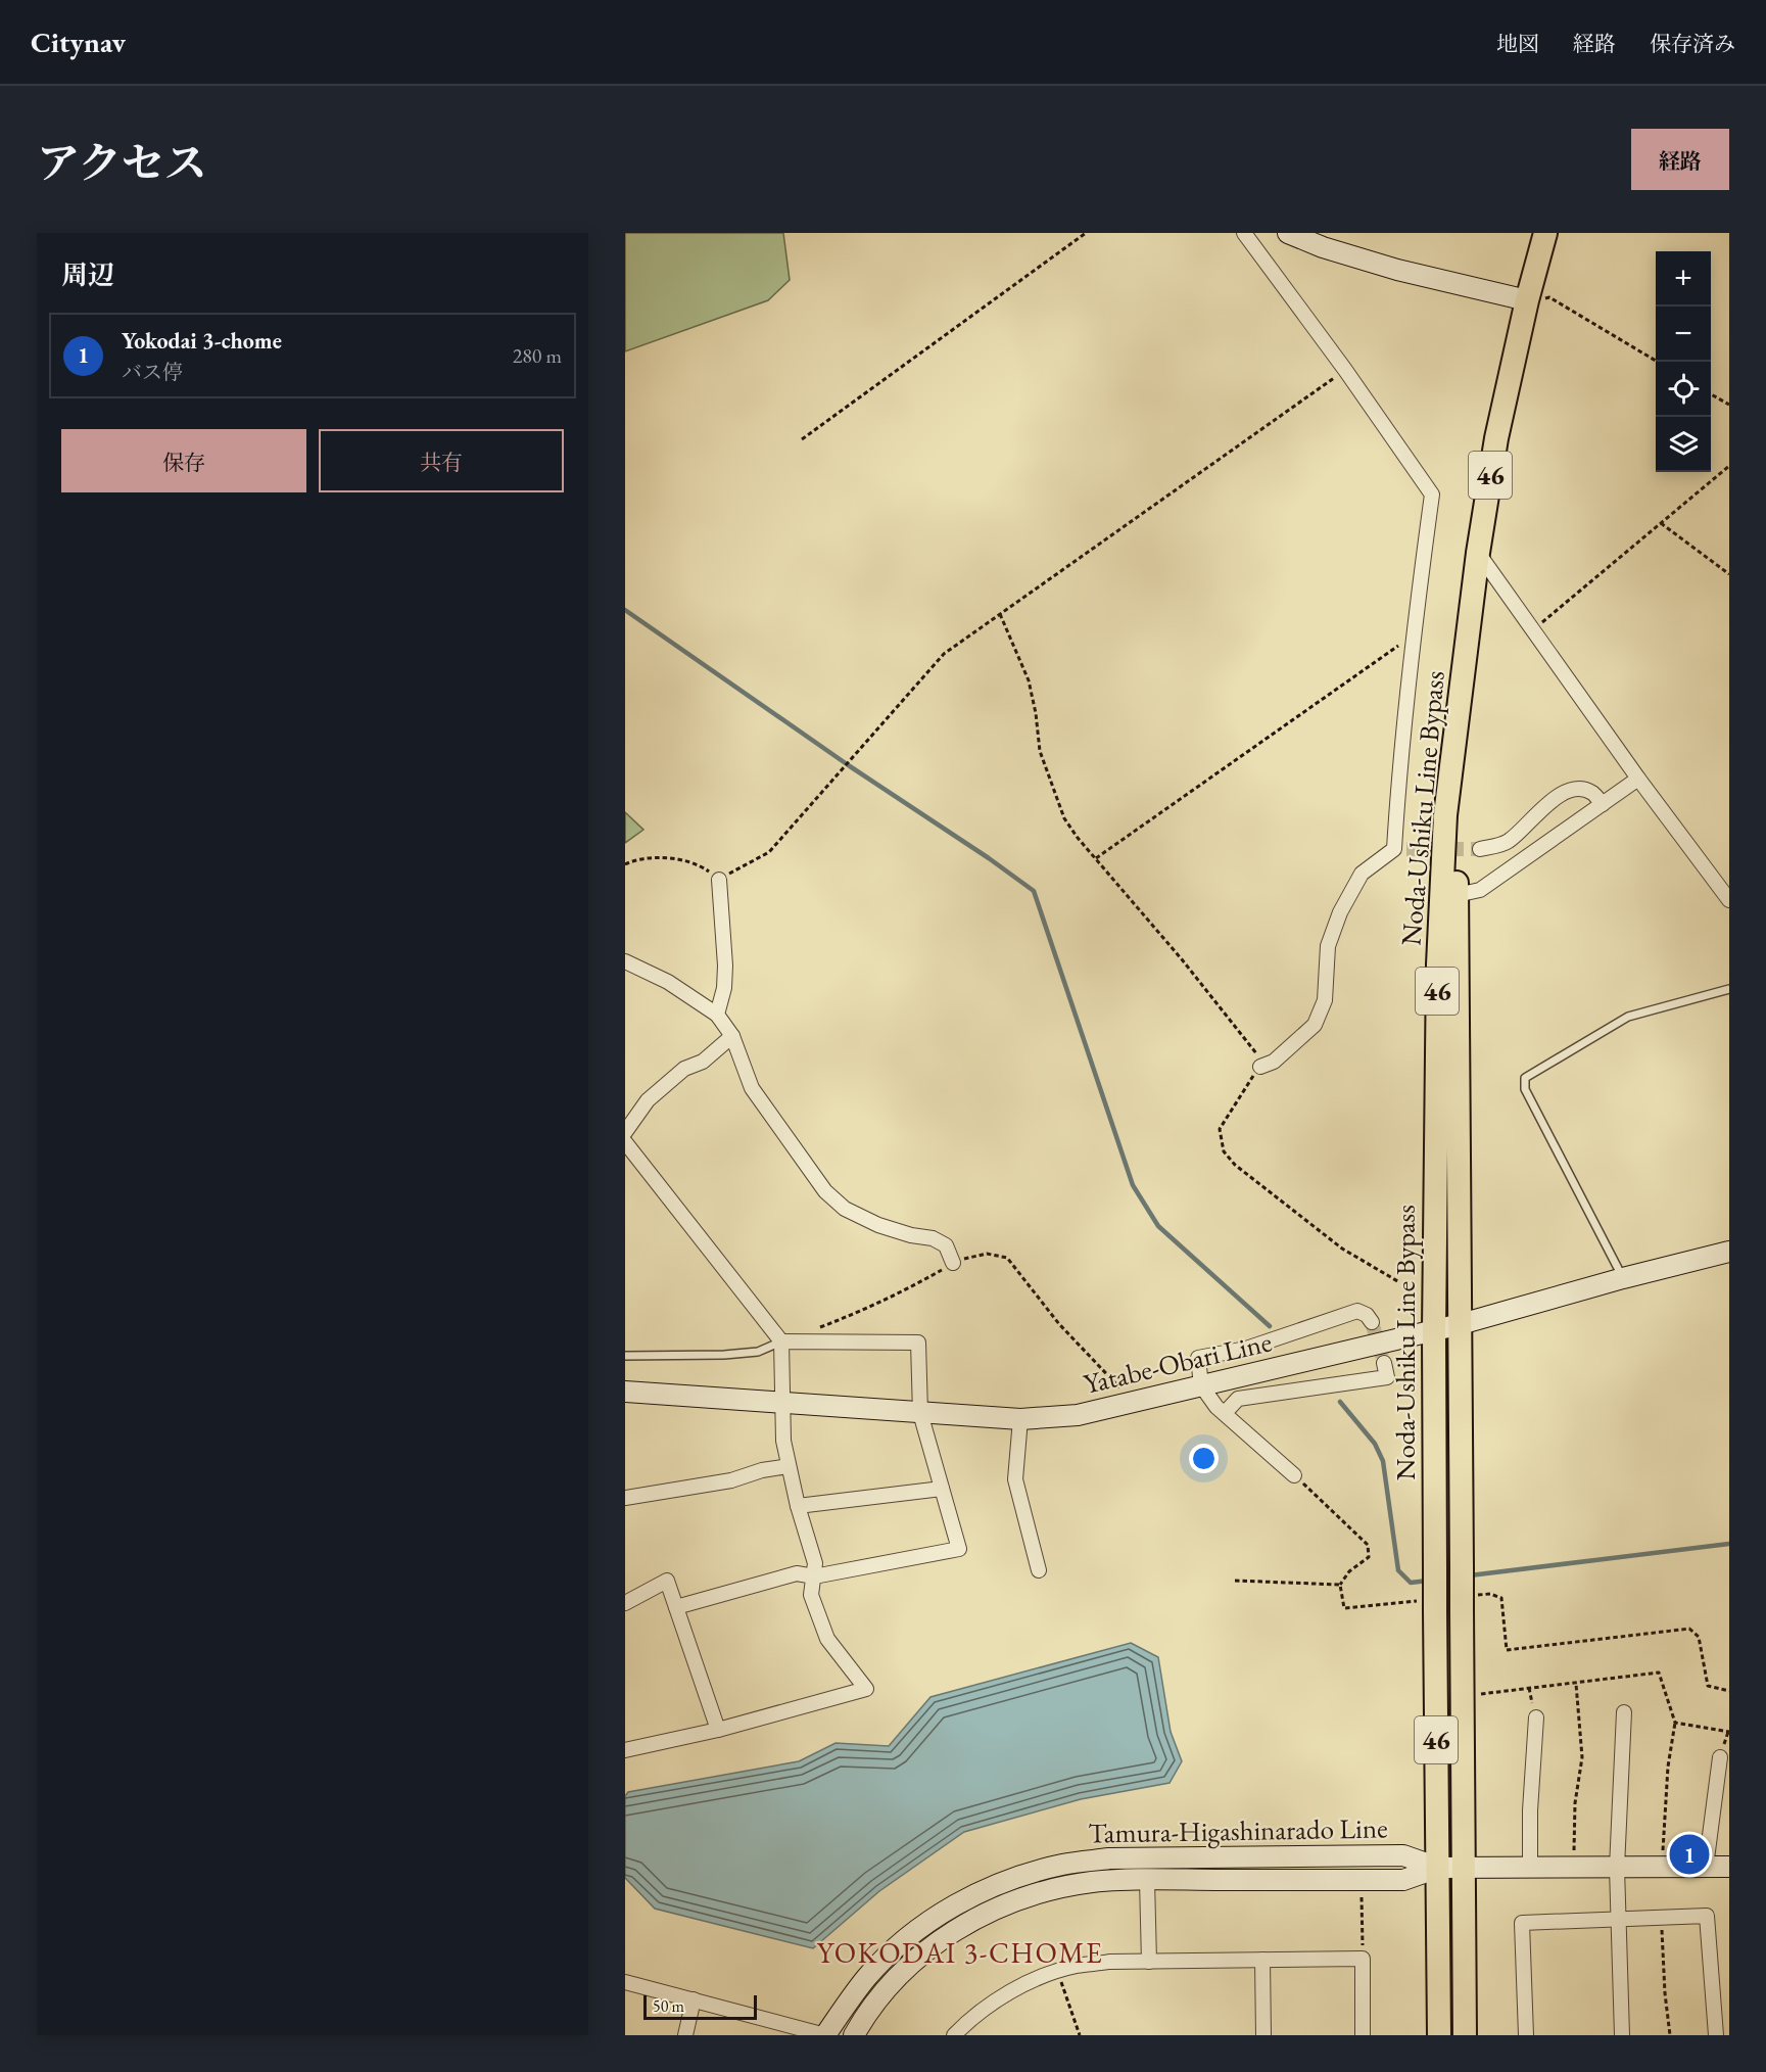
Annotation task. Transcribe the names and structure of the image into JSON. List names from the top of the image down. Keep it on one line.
{"streets":{"main road":["46","Noda-Ushiku Line Bypass"],"street":["Yatabe-Obari Line","Tamura-Higashinarado Line"]},"crossings":[["Noda-Ushiku Line Bypass","Yatabe-Obari Line"],["Noda-Ushiku Line Bypass","Tamura-Higashinarado Line"]],"districts":["YOKODAI 3-CHOME"],"scale_bar":"50 m","page":{"header":"Citynav","nav":["地図","経路","保存済み"],"title":"アクセス","buttons":["経路",["保存","共有"]],"heading":"周辺","map_buttons":["+","−"],"list":[{"mark":"1","name":"Yokodai 3-chome","note":"バス停","value":"280 m"}],"pins":"1","scale":"50 m"}}
